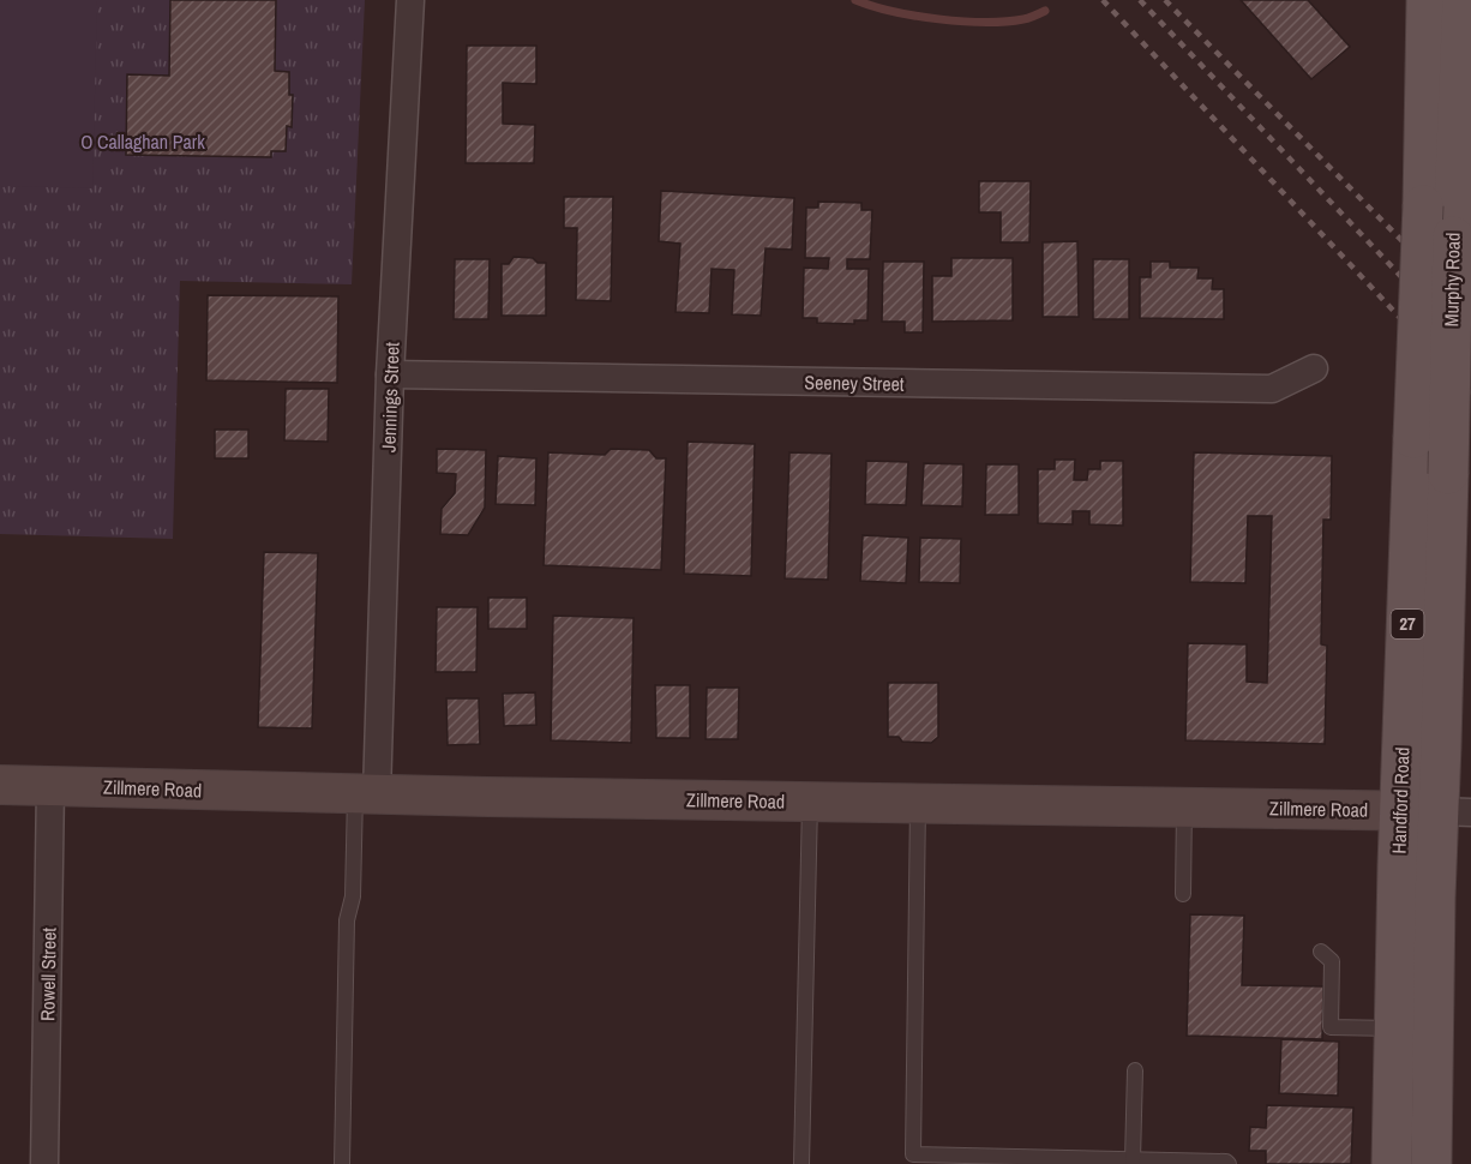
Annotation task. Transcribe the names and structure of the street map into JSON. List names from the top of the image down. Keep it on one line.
{"streets":{"main road":["Murphy Road","27","Zillmere Road","Handford Road"],"street":["Seeney Street","Jennings Street","Rowell Street"]},"crossings":[["Murphy Road","Handford Road"],["Seeney Street","Jennings Street"],["Jennings Street","Zillmere Road"],["Zillmere Road","Handford Road"],["Zillmere Road","Rowell Street"]],"parks":["O Callaghan Park"]}
